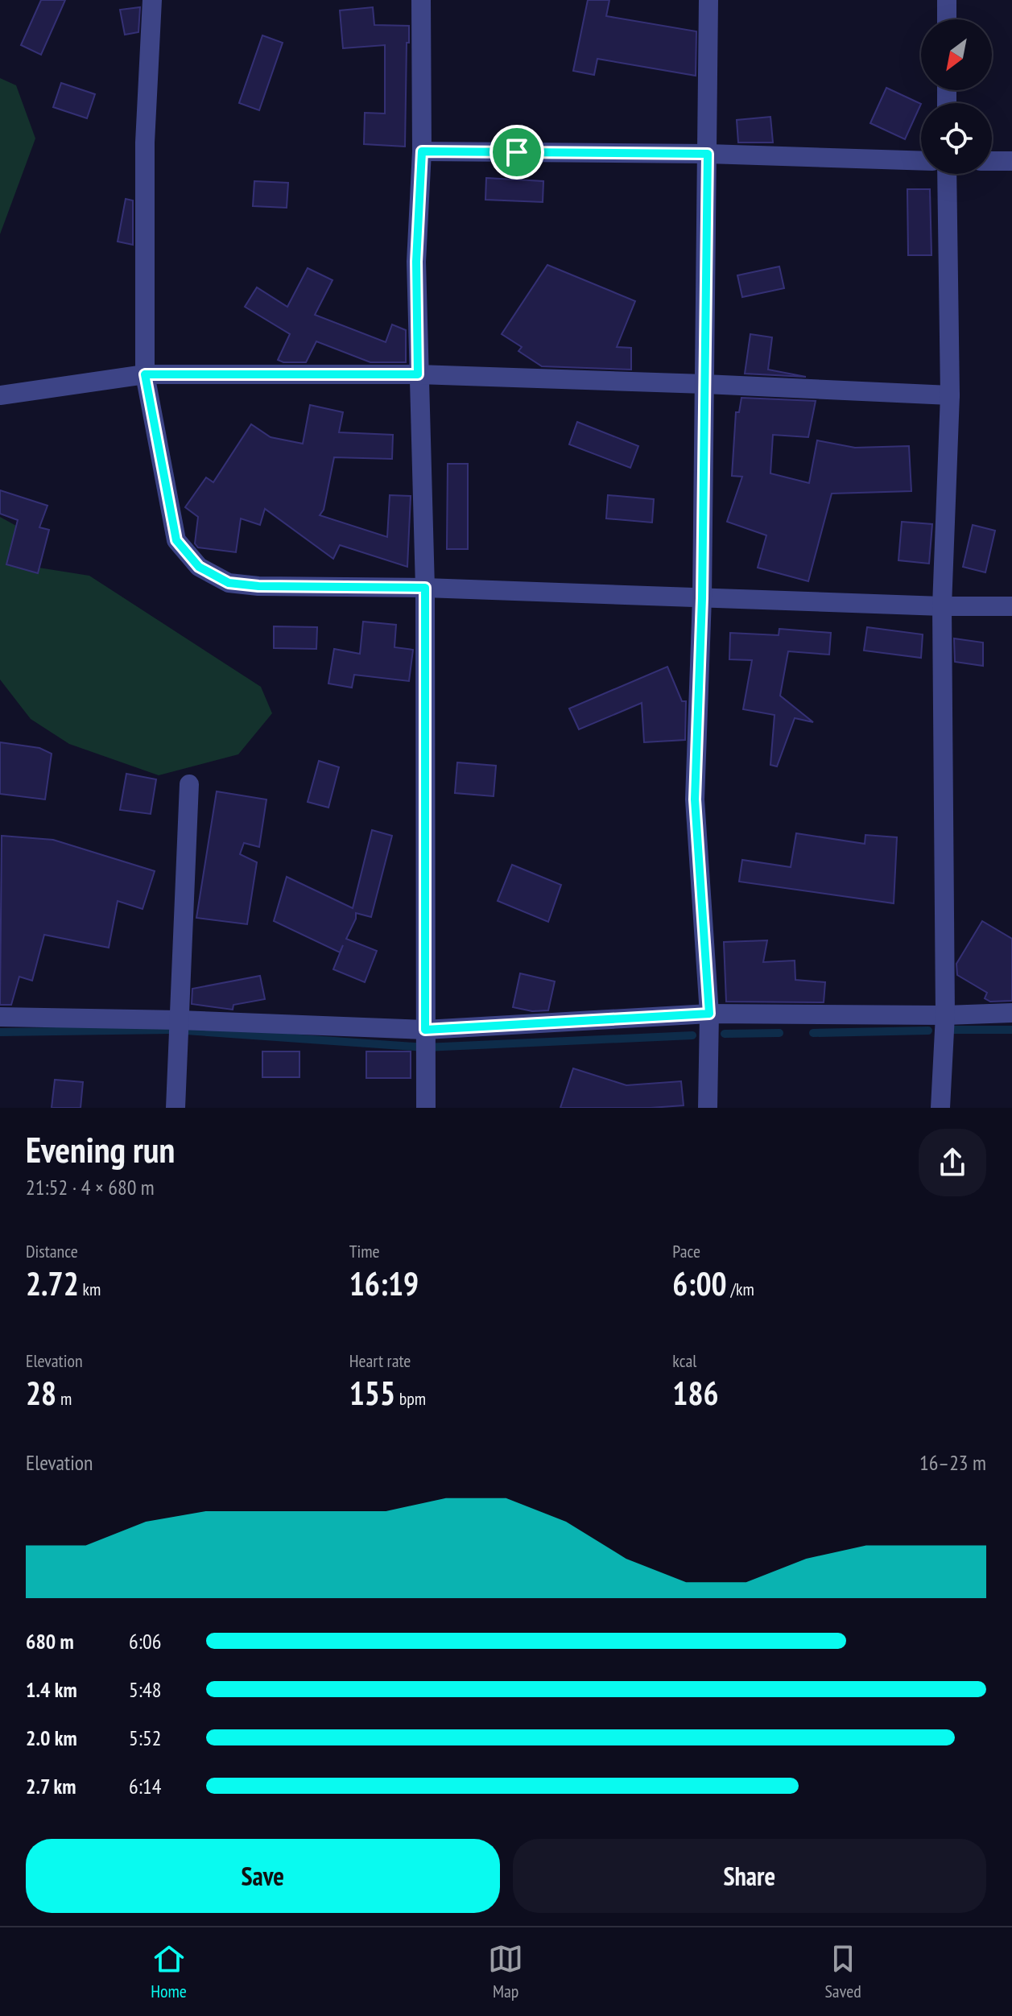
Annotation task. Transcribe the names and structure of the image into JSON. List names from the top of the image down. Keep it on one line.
{"north":"bottom left","page":{"heading":["Evening run","21:52 · 4 × 680 m"],"stats":[["Distance","2.72 km"],["Time","16:19"],["Pace","6:00 /km"],["Elevation","28 m"],["Heart rate","155 bpm"],["kcal","186"]],"chart":["Elevation","16–23 m"],"list":[{"name":"680 m","note":"6:06"},{"name":"1.4 km","note":"5:48"},{"name":"2.0 km","note":"5:52"},{"name":"2.7 km","note":"6:14"}],"buttons":["Save","Share"],"tabs":["Home","Map","Saved"]}}
